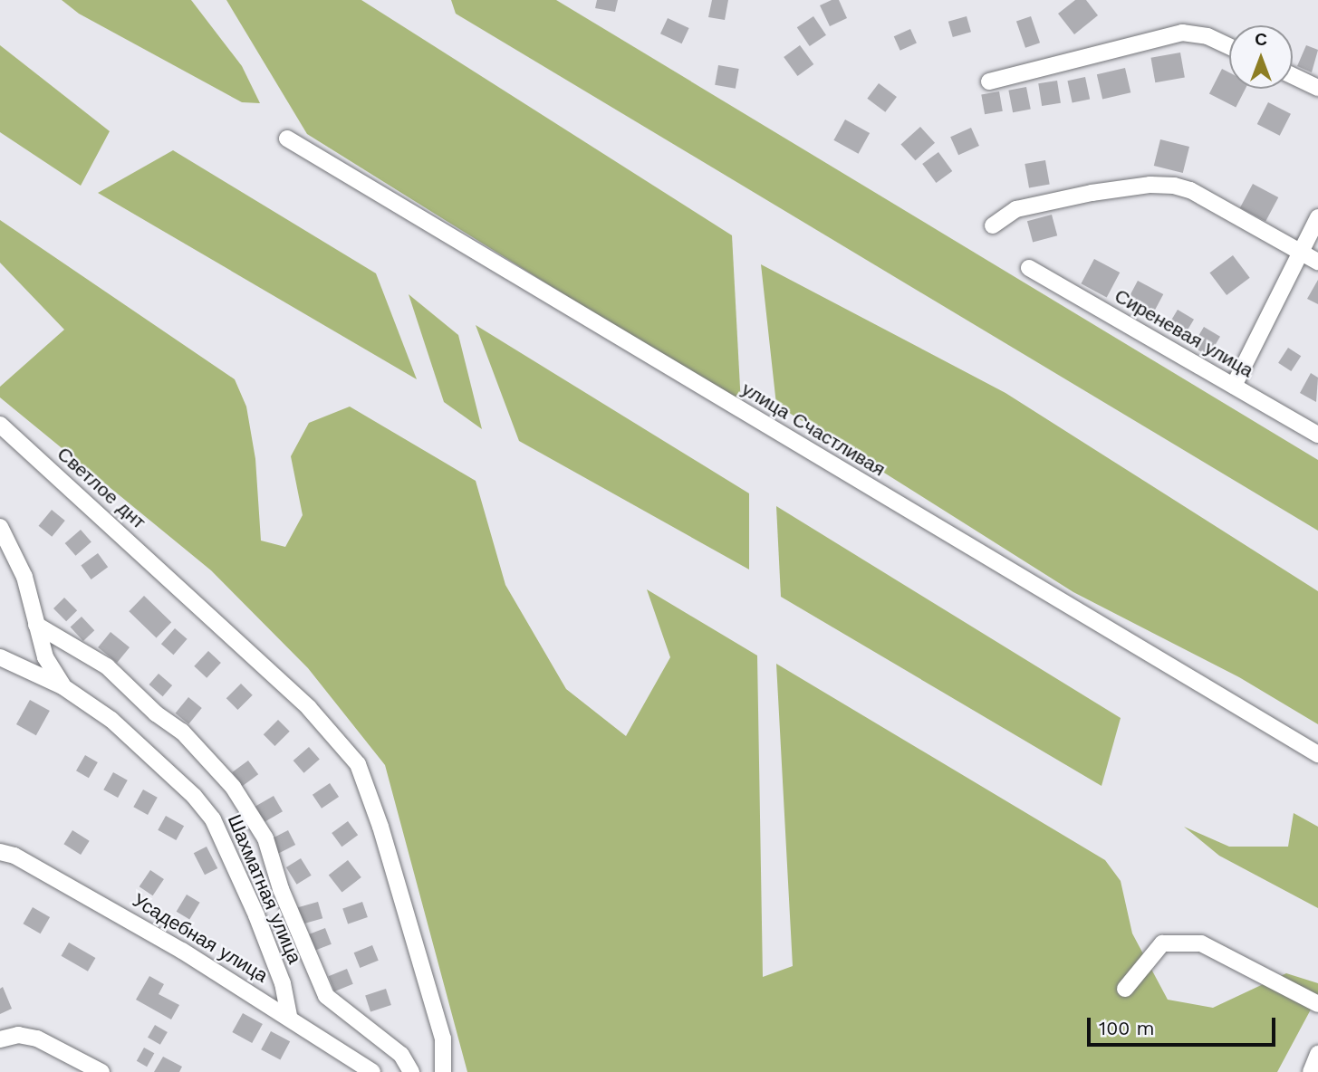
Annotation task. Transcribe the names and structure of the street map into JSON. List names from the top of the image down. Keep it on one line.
{"streets":{"street":["Сиреневая улица","улица Счастливая","Светлое днт","Шахматная улица","Усадебная улица"]},"crossings":[["Шахматная улица","Усадебная улица"]],"scale_bar":"100 m","north":"top"}
